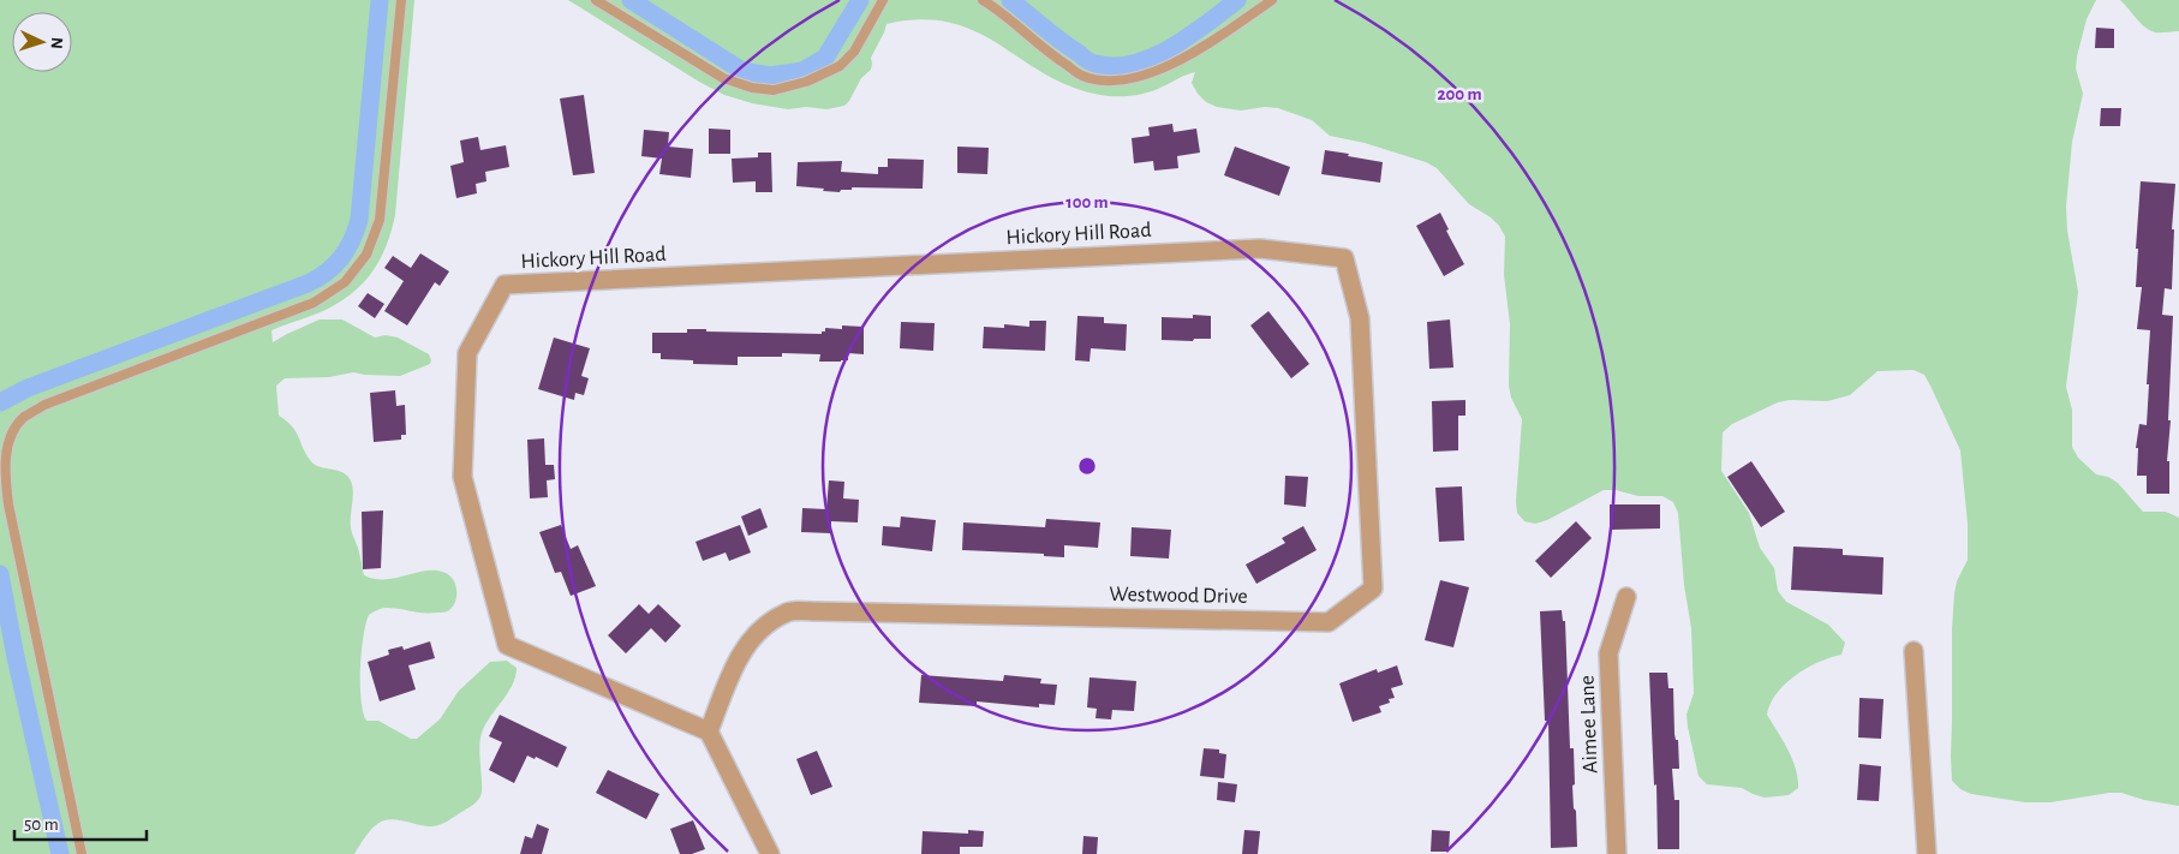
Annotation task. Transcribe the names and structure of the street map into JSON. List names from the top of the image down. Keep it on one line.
{"streets":{"street":["Hickory Hill Road","Westwood Drive","Aimee Lane"]},"crossings":[["Hickory Hill Road","Westwood Drive"]],"scale_bar":"50 m","north":"right","rings":["200 m","100 m"]}
